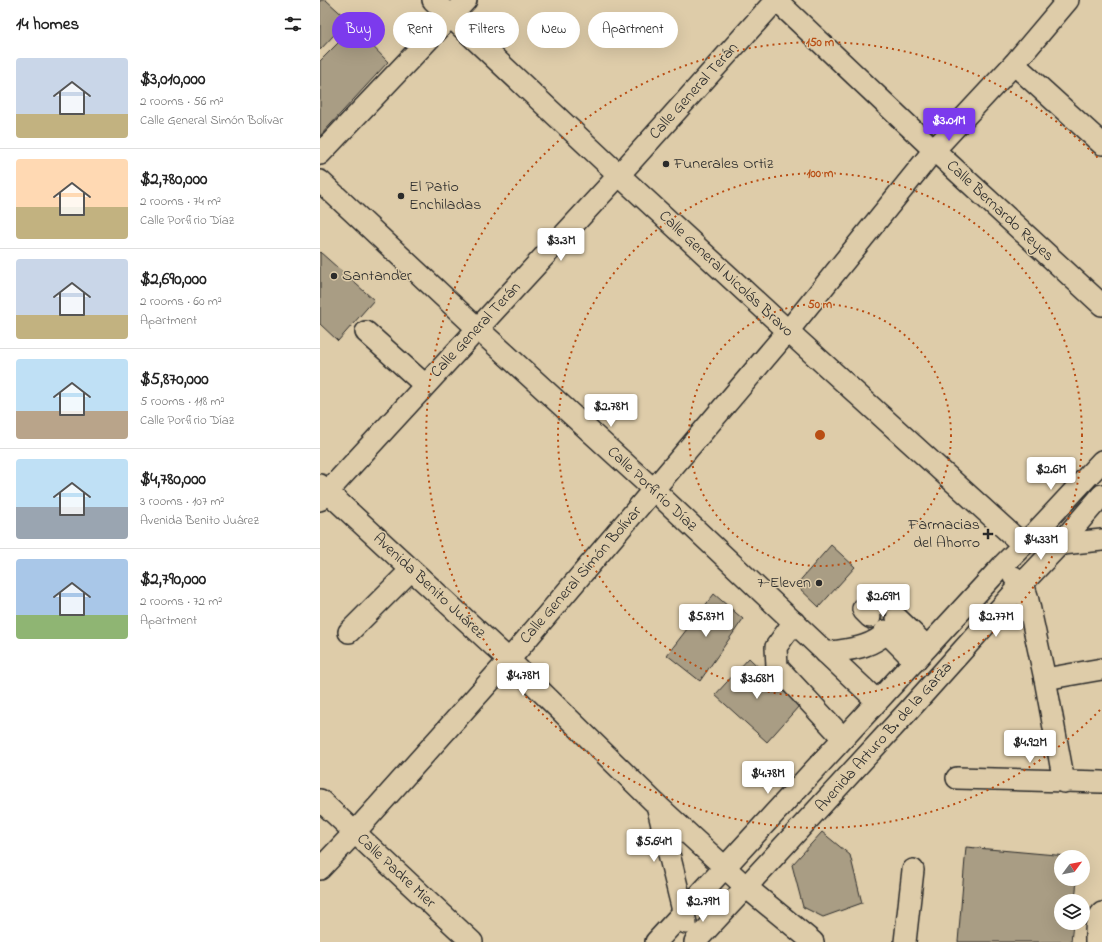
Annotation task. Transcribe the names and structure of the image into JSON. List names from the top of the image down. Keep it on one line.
{"streets":{"street":["Calle General Terán","Calle Bernardo Reyes","Calle General Nicolás Bravo","Calle Porfirio Díaz","Calle General Simón Bolívar","Avenida Benito Juárez","Avenida Arturo B. de la Garza","Calle Padre Mier"]},"crossings":[["Calle General Terán","Calle Bernardo Reyes"],["Calle General Terán","Calle General Nicolás Bravo"],["Calle General Terán","Calle Porfirio Díaz"],["Calle General Terán","Avenida Benito Juárez"],["Calle Bernardo Reyes","Calle General Simón Bolívar"],["Calle General Nicolás Bravo","Calle General Simón Bolívar"],["Calle General Nicolás Bravo","Avenida Arturo B. de la Garza"],["Calle Porfirio Díaz","Calle General Simón Bolívar"],["Calle Porfirio Díaz","Avenida Arturo B. de la Garza"],["Calle General Simón Bolívar","Avenida Benito Juárez"],["Calle General Simón Bolívar","Calle Padre Mier"],["Avenida Benito Juárez","Avenida Arturo B. de la Garza"]],"places":{"other":["Funerales Ortiz","El Patio Enchiladas","Santander","7-Eleven"],"health":["Farmacias del Ahorro"]},"north":"top right","page":{"heading":"14 homes","chip":["Buy","Rent","Filters","New","Apartment"],"list":[{"name":"$3,010,000","note":"2 rooms · 56 m² · Calle General Simón Bolívar"},{"name":"$2,780,000","note":"2 rooms · 74 m² · Calle Porfirio Díaz"},{"name":"$2,690,000","note":"2 rooms · 60 m² · Apartment"},{"name":"$5,870,000","note":"5 rooms · 118 m² · Calle Porfirio Díaz"},{"name":"$4,780,000","note":"3 rooms · 107 m² · Avenida Benito Juárez"},{"name":"$2,790,000","note":"2 rooms · 72 m² · Apartment"}],"price":["$3.01M","$3.3M","$2.78M","$2.6M","$4.33M","$2.69M","$5.87M","$2.77M","$4.78M","$3.68M","$4.92M","$4.78M","$5.64M","$2.79M"]},"rings":["150 m","100 m","50 m"]}
